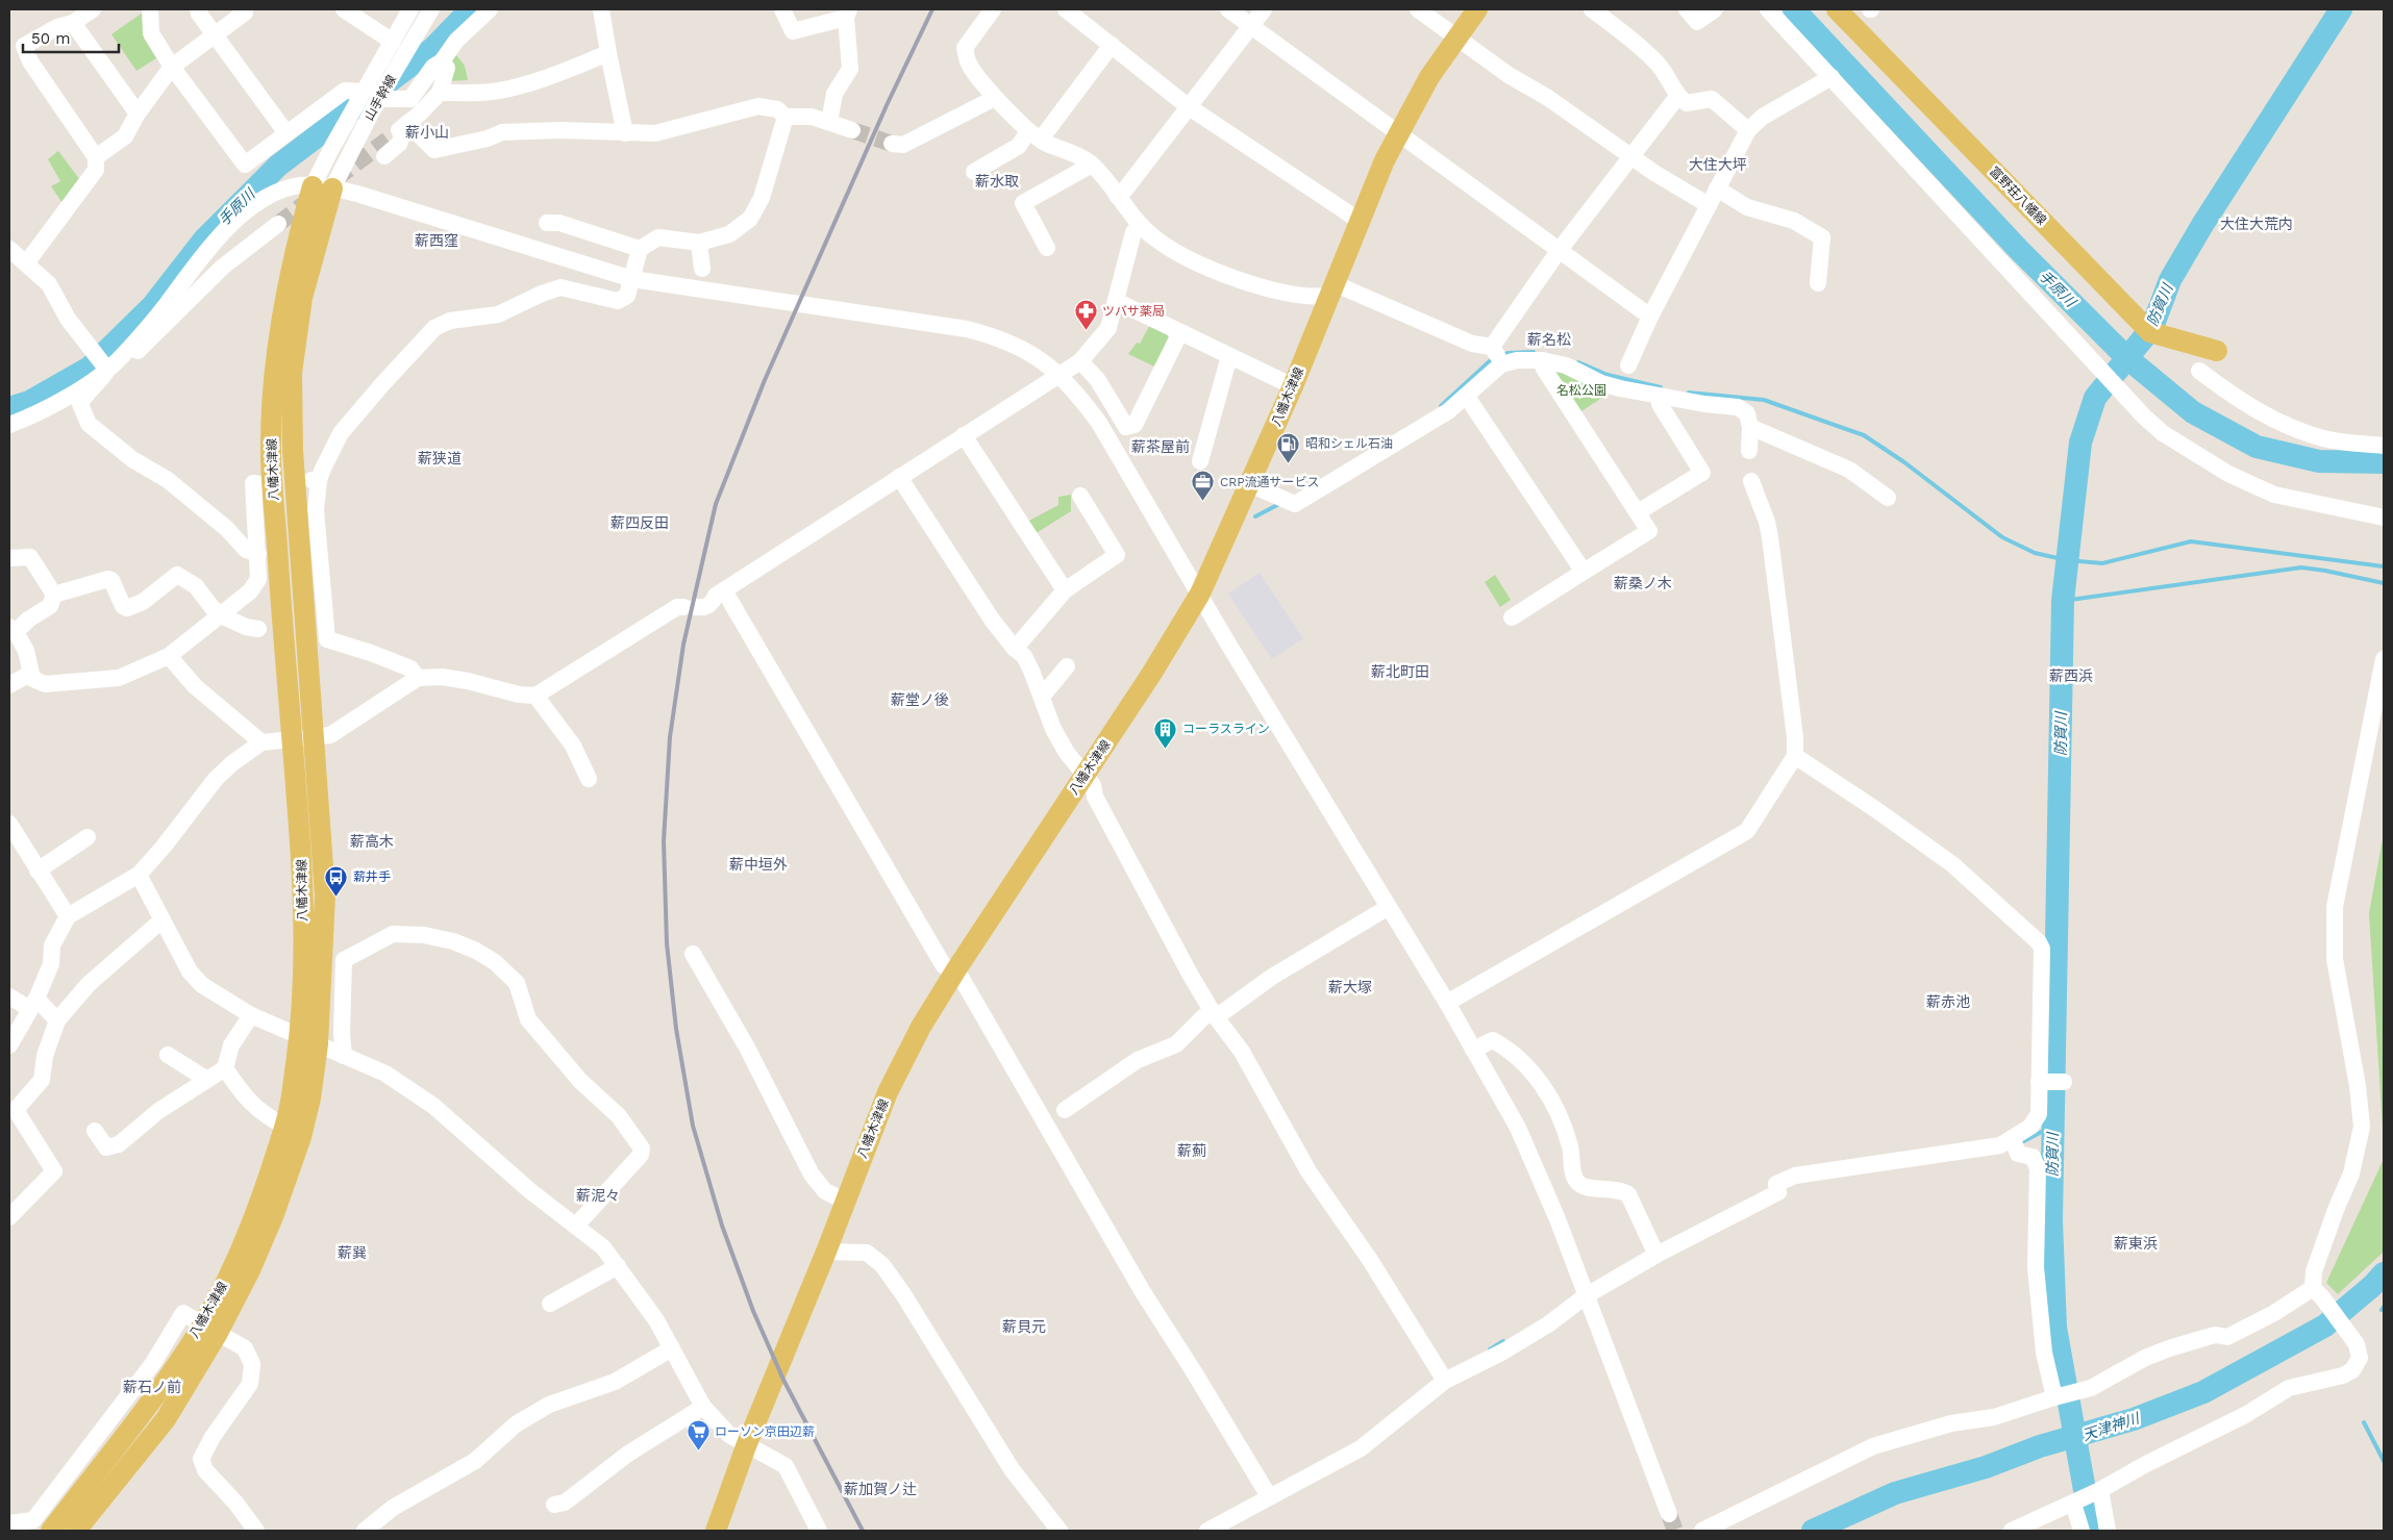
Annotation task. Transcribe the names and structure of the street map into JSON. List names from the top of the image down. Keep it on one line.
{"streets":{"main road":["富野荘八幡線","八幡木津線"],"street":["山手幹線"]},"crossings":[["山手幹線","八幡木津線"]],"districts":["薪小山","大住大坪","薪水取","大住大荒内","薪西窪","薪名松","薪茶屋前","薪狭道","薪四反田","薪桑ノ木","薪北町田","薪西浜","薪堂ノ後","薪高木","薪中垣外","薪大塚","薪赤池","薪薊","薪泥々","薪東浜","薪巽","薪貝元","薪石ノ前","薪加賀ノ辻"],"water":["手原川","防賀川","天津神川"],"parks":["名松公園"],"places":{"pharmacy":["ツバサ薬局"],"fuel station":["昭和シェル石油"],"office":["CRP流通サービス"],"building":["コーラスライン"],"bus stop":["薪井手"],"supermarket":["ローソン京田辺薪"]},"scale_bar":"50 m"}
